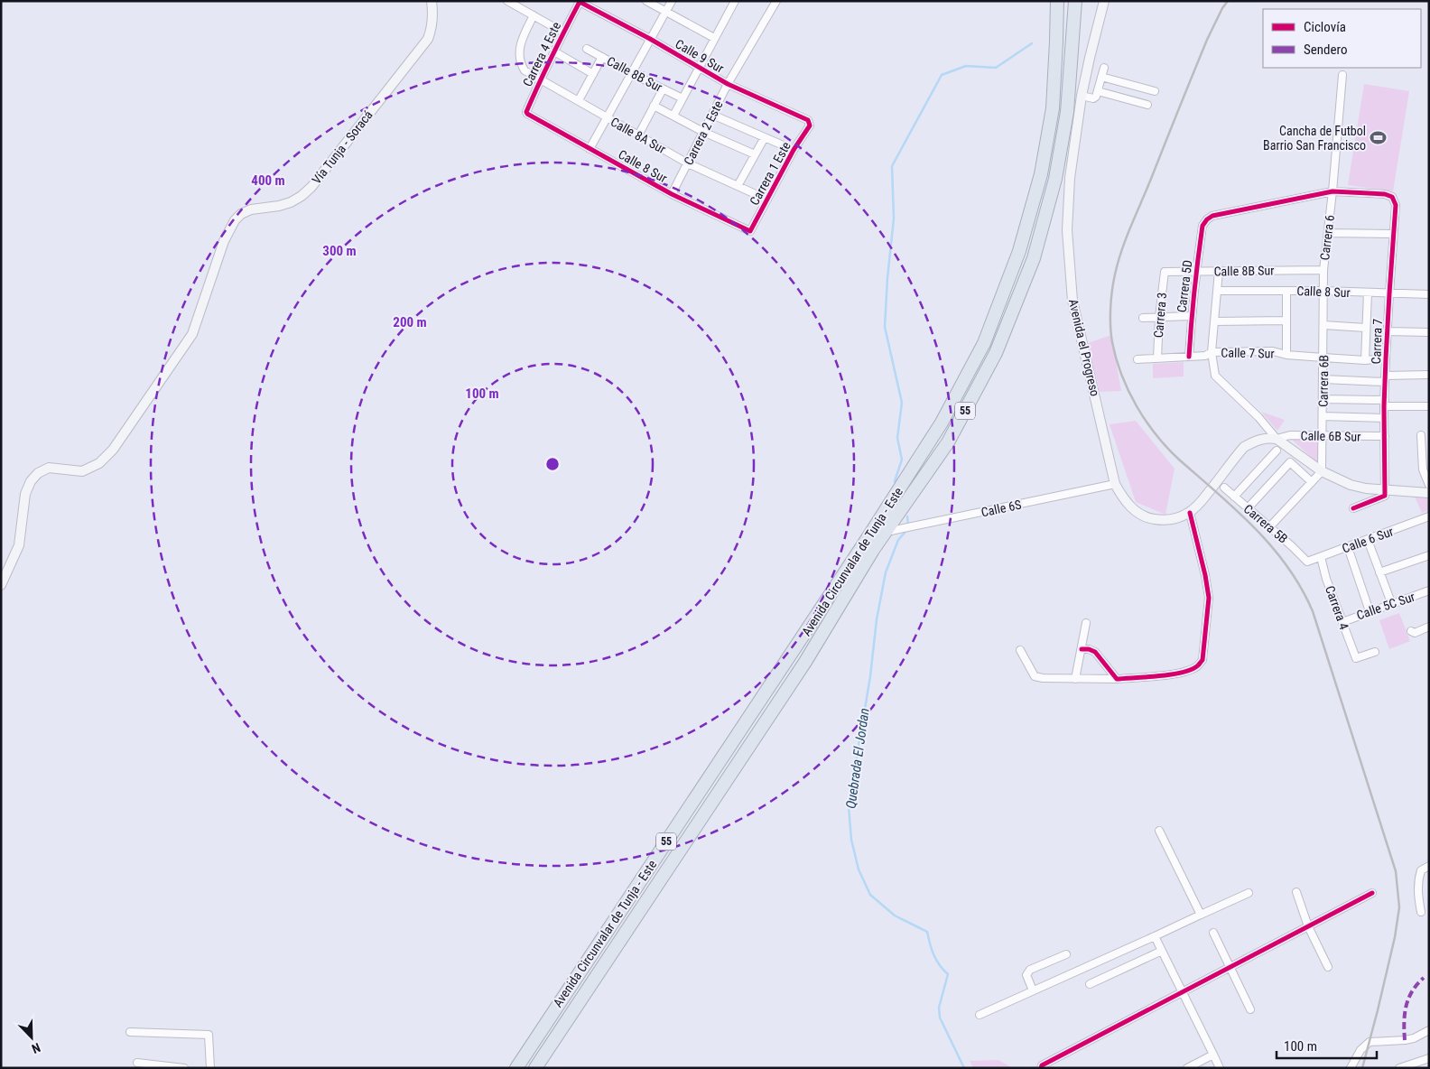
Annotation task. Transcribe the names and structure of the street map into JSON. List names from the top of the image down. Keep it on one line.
{"streets":{"highway":["55","Avenida Circunvalar de Tunja - Este"],"main road":["Vía Tunja - Soracá","Avenida el Progreso"],"street":["Carrera 4 Este","Calle 9 Sur","Calle 8B Sur","Carrera 2 Este","Calle 8A Sur","Calle 8 Sur","Carrera 1 Este","Carrera 6","Carrera 5D","Carrera 3","Carrera 7","Calle 7 Sur","Carrera 6B","Calle 6B Sur","Calle 6S","Carrera 5B","Calle 6 Sur","Calle 5C Sur","Carrera 4"]},"crossings":[["Carrera 4 Este","Calle 9 Sur"],["Carrera 4 Este","Calle 8A Sur"],["Carrera 4 Este","Calle 8 Sur"],["Calle 9 Sur","Carrera 2 Este"],["Calle 9 Sur","Carrera 1 Este"],["Calle 8B Sur","Carrera 6"],["Calle 8B Sur","Carrera 5D"],["Calle 8B Sur","Carrera 3"],["Carrera 2 Este","Calle 8A Sur"],["Carrera 2 Este","Calle 8 Sur"],["Calle 8A Sur","Carrera 1 Este"],["Calle 8 Sur","Carrera 1 Este"],["Calle 8 Sur","Carrera 6"],["Calle 8 Sur","Carrera 7"],["Calle 8 Sur","Carrera 6B"],["Carrera 6","Carrera 5D"],["Carrera 6","Carrera 7"],["Carrera 6","Carrera 6B"],["Carrera 5D","Carrera 7"],["Carrera 5D","Calle 7 Sur"],["Carrera 3","Calle 7 Sur"],["Carrera 7","Calle 7 Sur"],["Carrera 7","Calle 6B Sur"],["Avenida el Progreso","Calle 6S"],["Calle 7 Sur","Carrera 6B"],["Carrera 6B","Calle 6B Sur"],["Calle 6S","Avenida Circunvalar de Tunja - Este"],["Carrera 5B","Calle 6 Sur"],["Calle 6 Sur","Carrera 4"],["Calle 5C Sur","Carrera 4"]],"water":["Quebrada El Jordan"],"places":{"sports":["Cancha de Futbol Barrio San Francisco"]},"legend":["Ciclovía","Sendero"],"scale_bar":"100 m","north":"bottom right","rings":["400 m","300 m","200 m","100 m"]}
